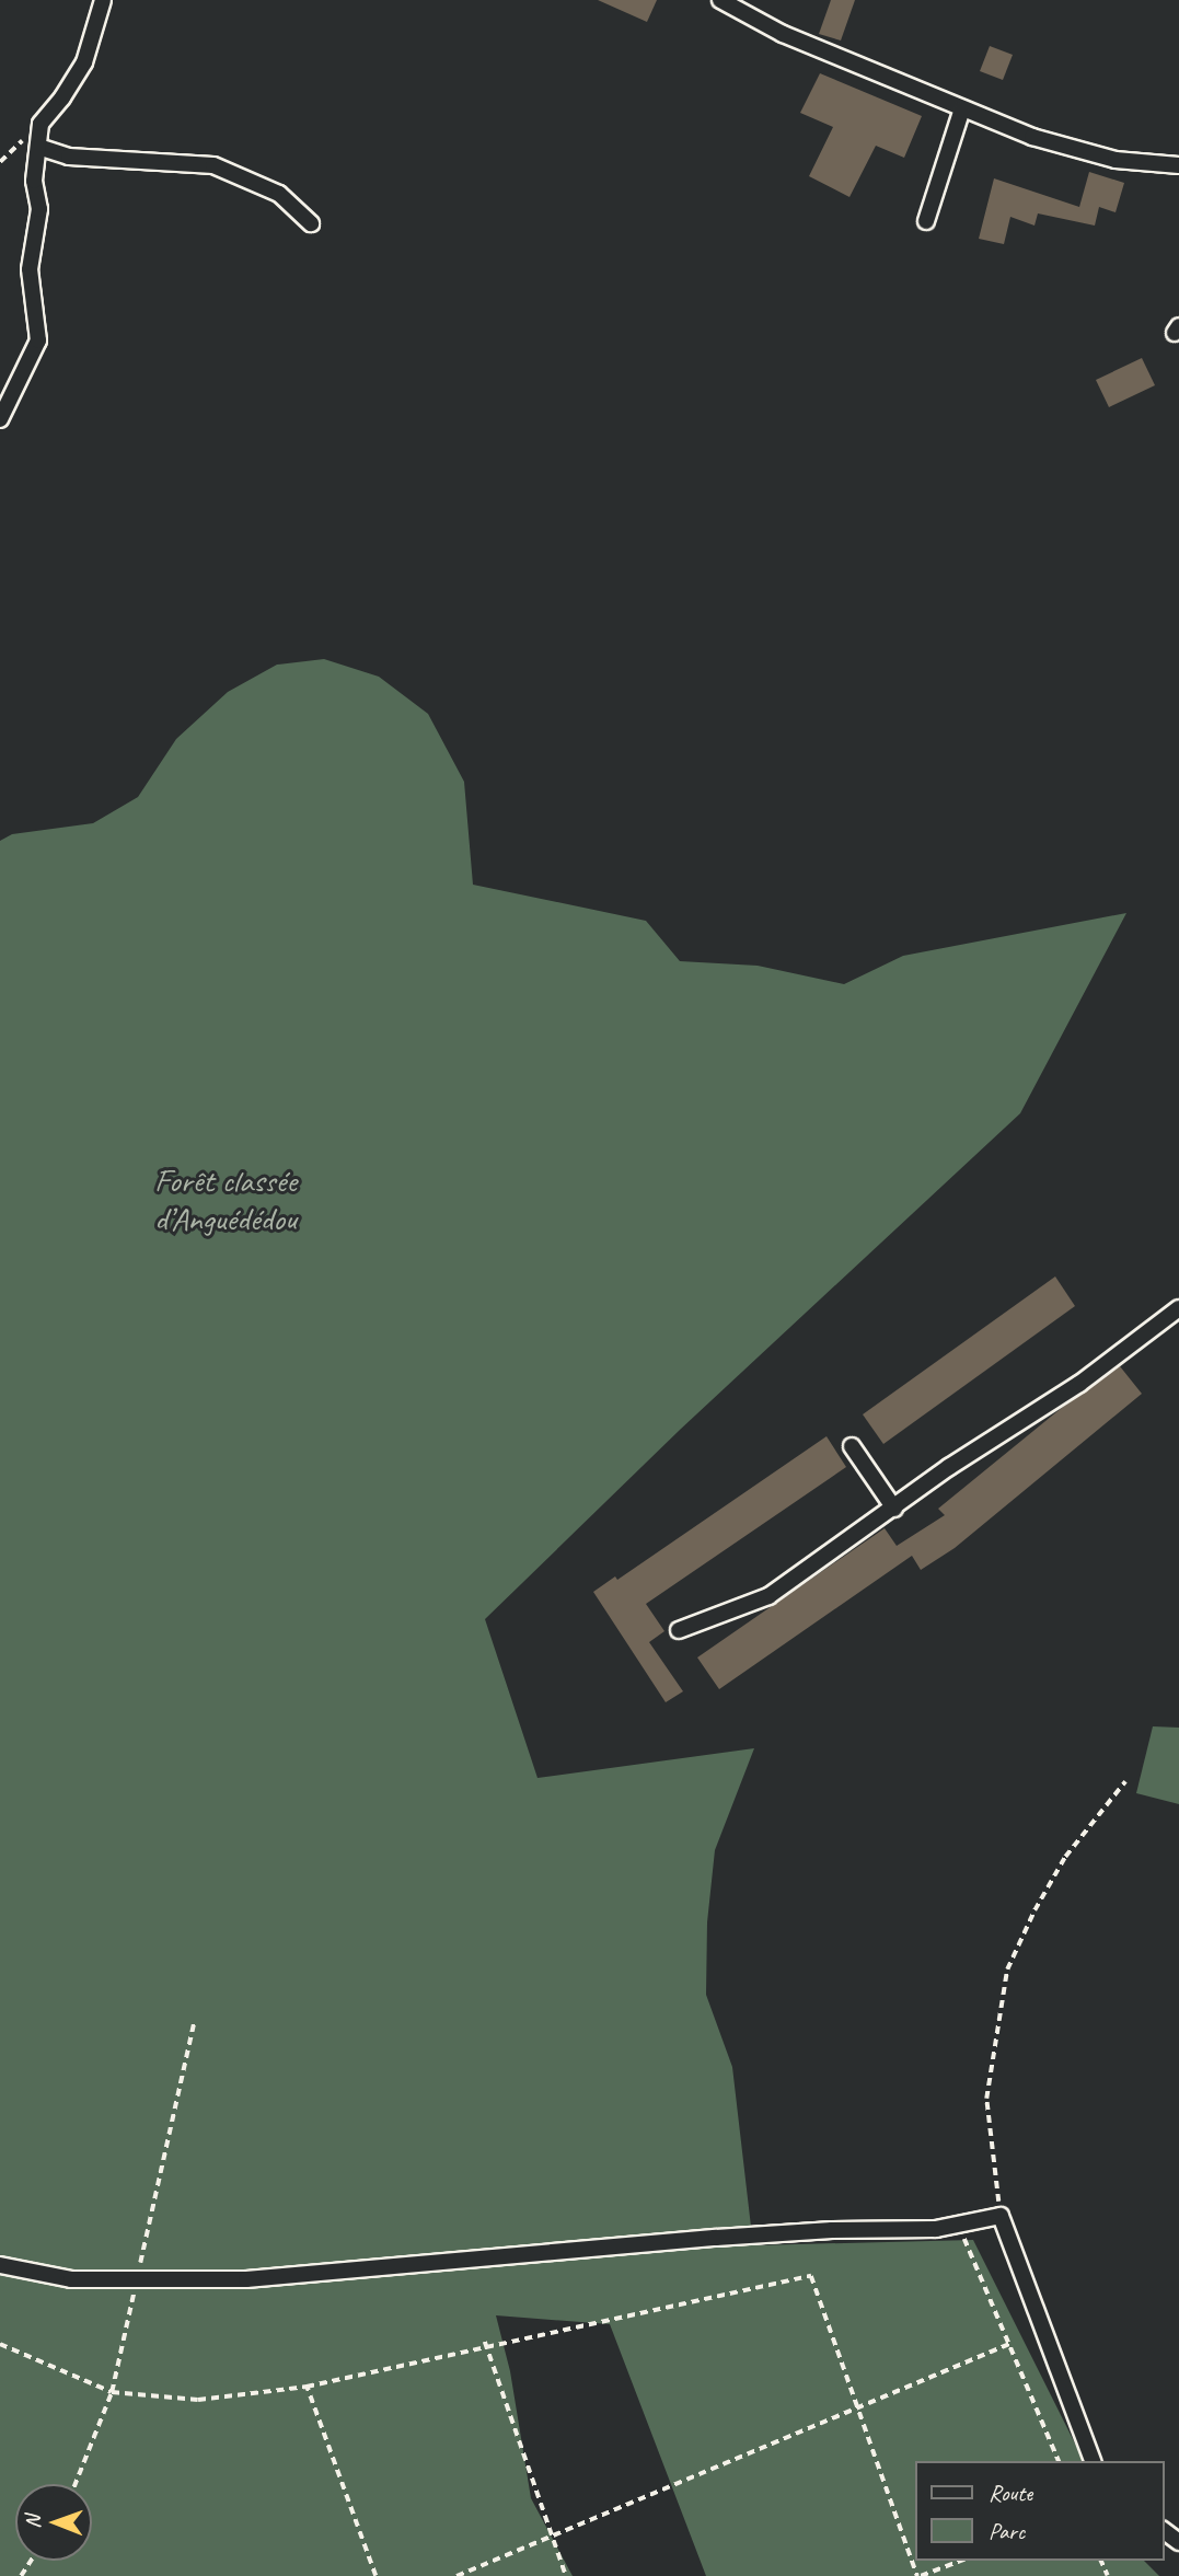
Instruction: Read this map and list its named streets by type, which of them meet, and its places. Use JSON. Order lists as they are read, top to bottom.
{
  "parks": ["Forêt classée d’Anguédédou"],
  "legend": ["Route", "Parc"],
  "north": "left"
}
